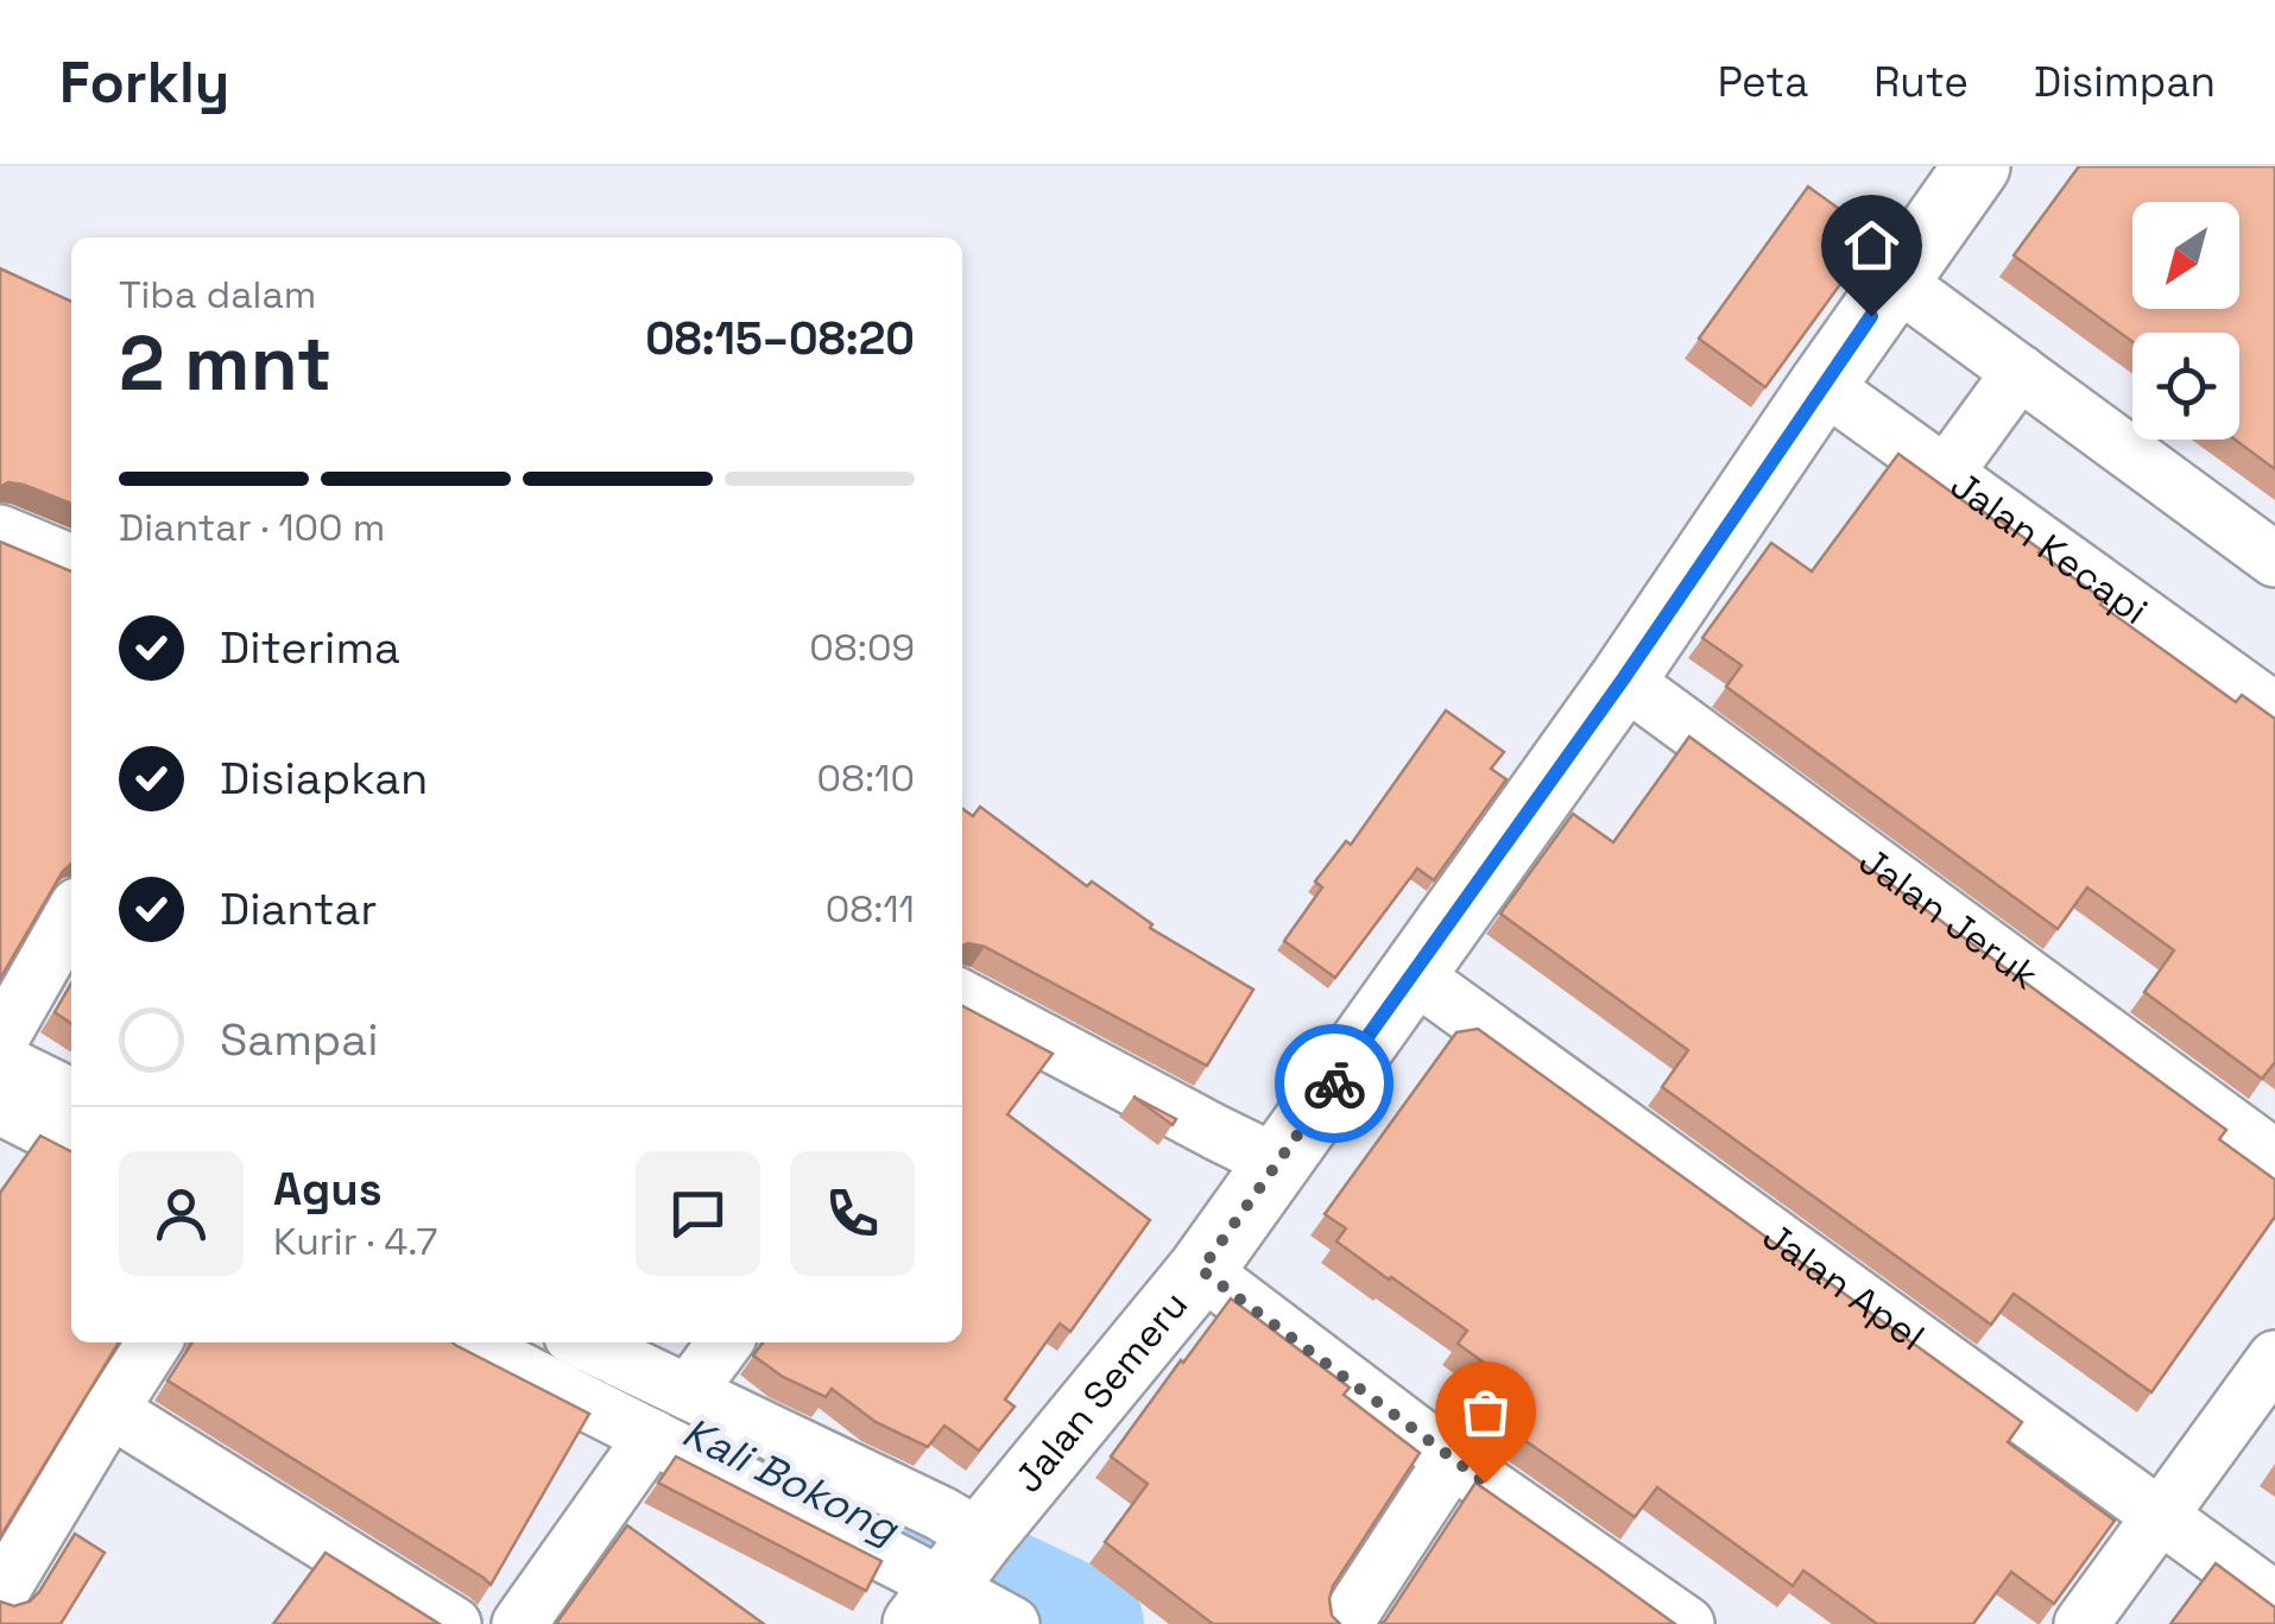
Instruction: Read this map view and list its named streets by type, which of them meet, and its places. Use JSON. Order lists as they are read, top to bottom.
{
  "streets": {
    "street": [
      "Jalan Kecapi",
      "Jalan Jeruk",
      "Jalan Apel",
      "Jalan Semeru"
    ]
  },
  "crossings": [
    ["Jalan Kecapi", "Jalan Semeru"],
    ["Jalan Jeruk", "Jalan Semeru"],
    ["Jalan Apel", "Jalan Semeru"]
  ],
  "water": ["Kali Bokong"],
  "north": "bottom left",
  "page": {
    "header": "Forkly",
    "nav": ["Peta", "Rute", "Disimpan"],
    "heading": ["2 mnt", "Tiba dalam", "08:15–08:20"],
    "panel": ["Agus", "Kurir · 4.7"],
    "bar": "Diantar · 100 m",
    "list": [
      ["Diterima", "08:09"],
      ["Disiapkan", "08:10"],
      ["Diantar", "08:11"],
      "Sampai"
    ]
  }
}
